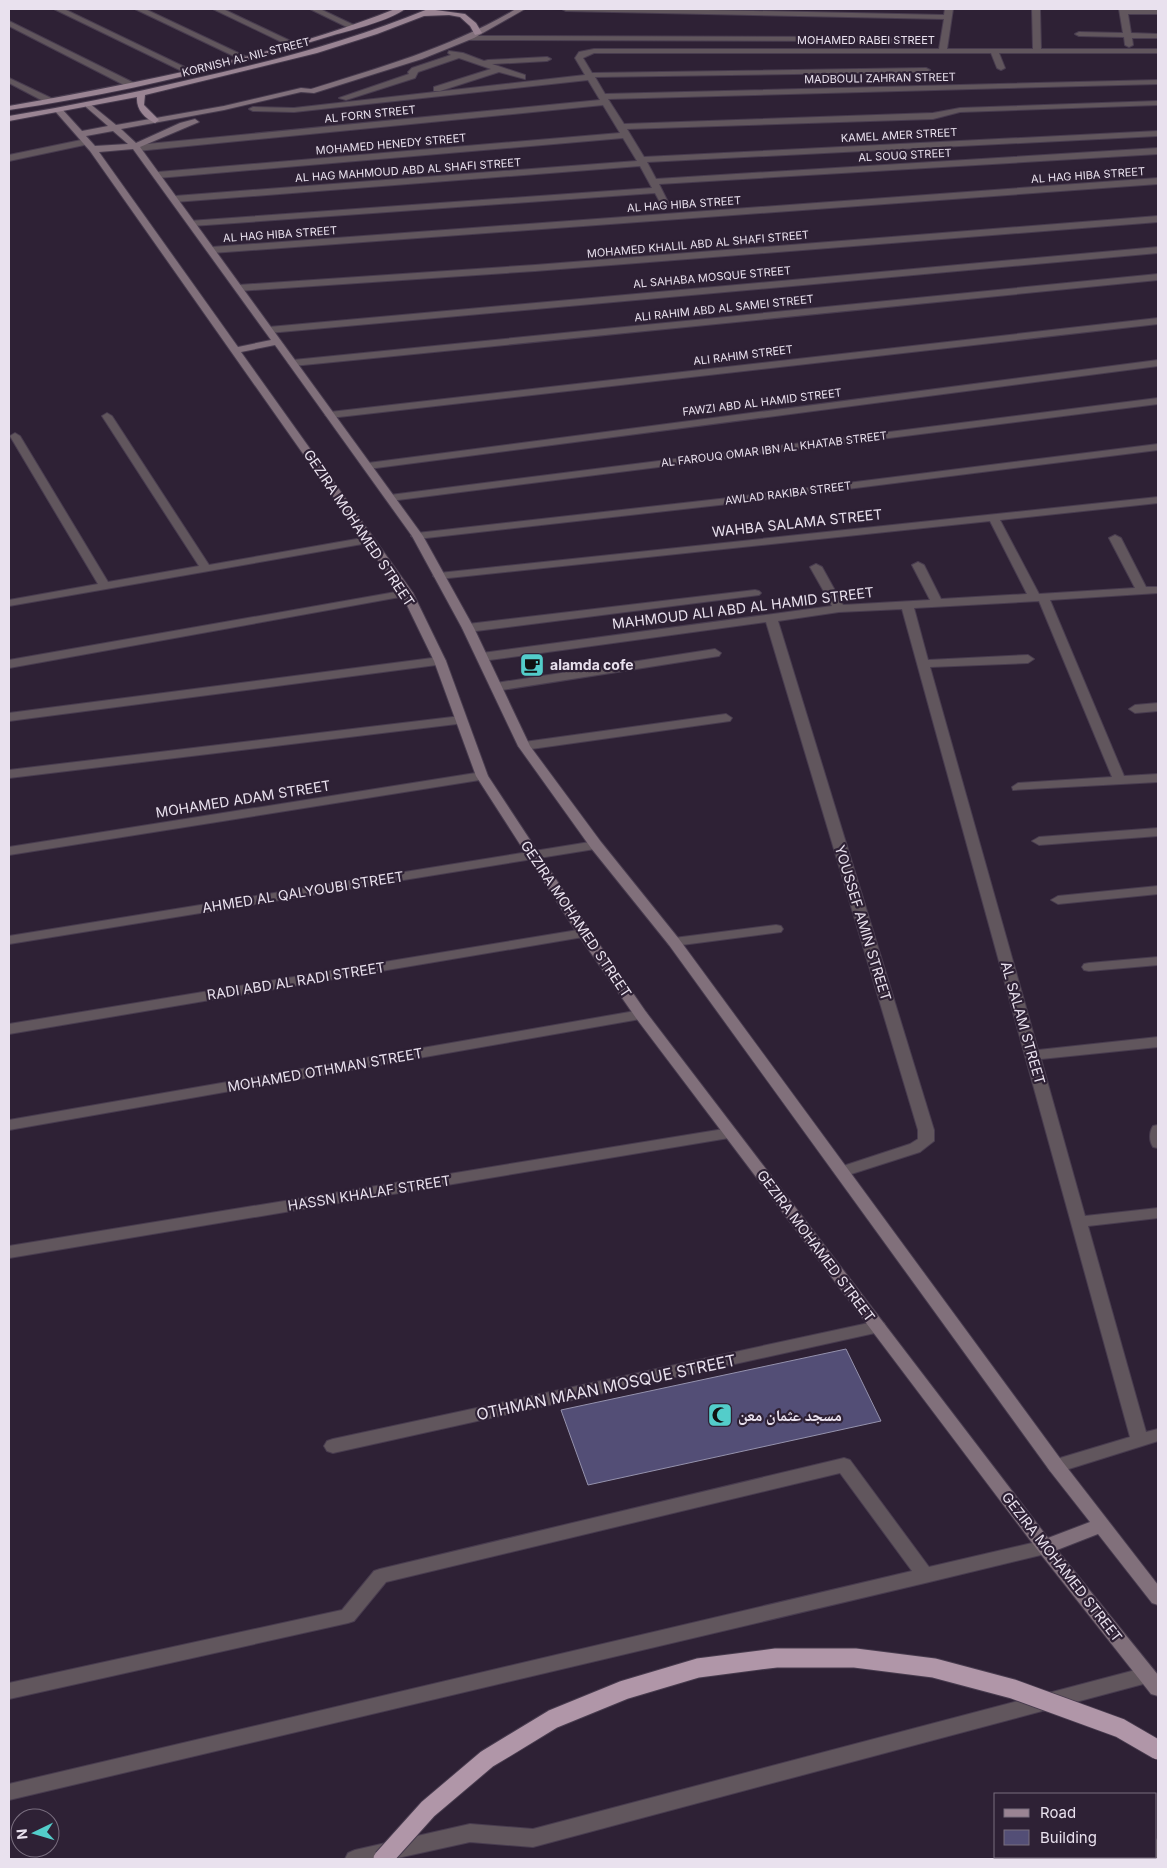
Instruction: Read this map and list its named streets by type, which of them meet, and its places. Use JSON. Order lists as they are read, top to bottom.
{
  "streets": {
    "main road": ["KORNISH AL NIL STREET", "GEZIRA MOHAMED STREET"],
    "street": [
      "MOHAMED RABEI STREET",
      "MADBOULI ZAHRAN STREET",
      "AL FORN STREET",
      "KAMEL AMER STREET",
      "MOHAMED HENEDY STREET",
      "AL SOUQ STREET",
      "AL HAG MAHMOUD ABD AL SHAFI STREET",
      "AL HAG HIBA STREET",
      "MOHAMED KHALIL ABD AL SHAFI STREET",
      "AL SAHABA MOSQUE STREET",
      "ALI RAHIM ABD AL SAMEI STREET",
      "ALI RAHIM STREET",
      "FAWZI ABD AL HAMID STREET",
      "AL FAROUQ OMAR IBN AL KHATAB STREET",
      "AWLAD RAKIBA STREET",
      "WAHBA SALAMA STREET",
      "MAHMOUD ALI ABD AL HAMID STREET",
      "MOHAMED ADAM STREET",
      "AHMED AL QALYOUBI STREET",
      "YOUSSEF AMIN STREET",
      "RADI ABD AL RADI STREET",
      "AL SALAM STREET",
      "MOHAMED OTHMAN STREET",
      "HASSN KHALAF STREET",
      "OTHMAN MAAN MOSQUE STREET"
    ]
  },
  "crossings": [
    ["KORNISH AL NIL STREET", "GEZIRA MOHAMED STREET"],
    ["MADBOULI ZAHRAN STREET", "AL FORN STREET"],
    ["KAMEL AMER STREET", "AL HAG MAHMOUD ABD AL SHAFI STREET"],
    ["GEZIRA MOHAMED STREET", "MOHAMED ADAM STREET"],
    ["GEZIRA MOHAMED STREET", "AHMED AL QALYOUBI STREET"],
    ["GEZIRA MOHAMED STREET", "RADI ABD AL RADI STREET"],
    ["GEZIRA MOHAMED STREET", "MOHAMED OTHMAN STREET"],
    ["GEZIRA MOHAMED STREET", "HASSN KHALAF STREET"],
    ["GEZIRA MOHAMED STREET", "OTHMAN MAAN MOSQUE STREET"],
    ["MAHMOUD ALI ABD AL HAMID STREET", "YOUSSEF AMIN STREET"],
    ["MAHMOUD ALI ABD AL HAMID STREET", "AL SALAM STREET"]
  ],
  "places": {
    "cafe": ["alamda cofe"],
    "mosque": ["مسجد عثمان معن"]
  },
  "legend": ["Road", "Building"],
  "north": "left"
}
